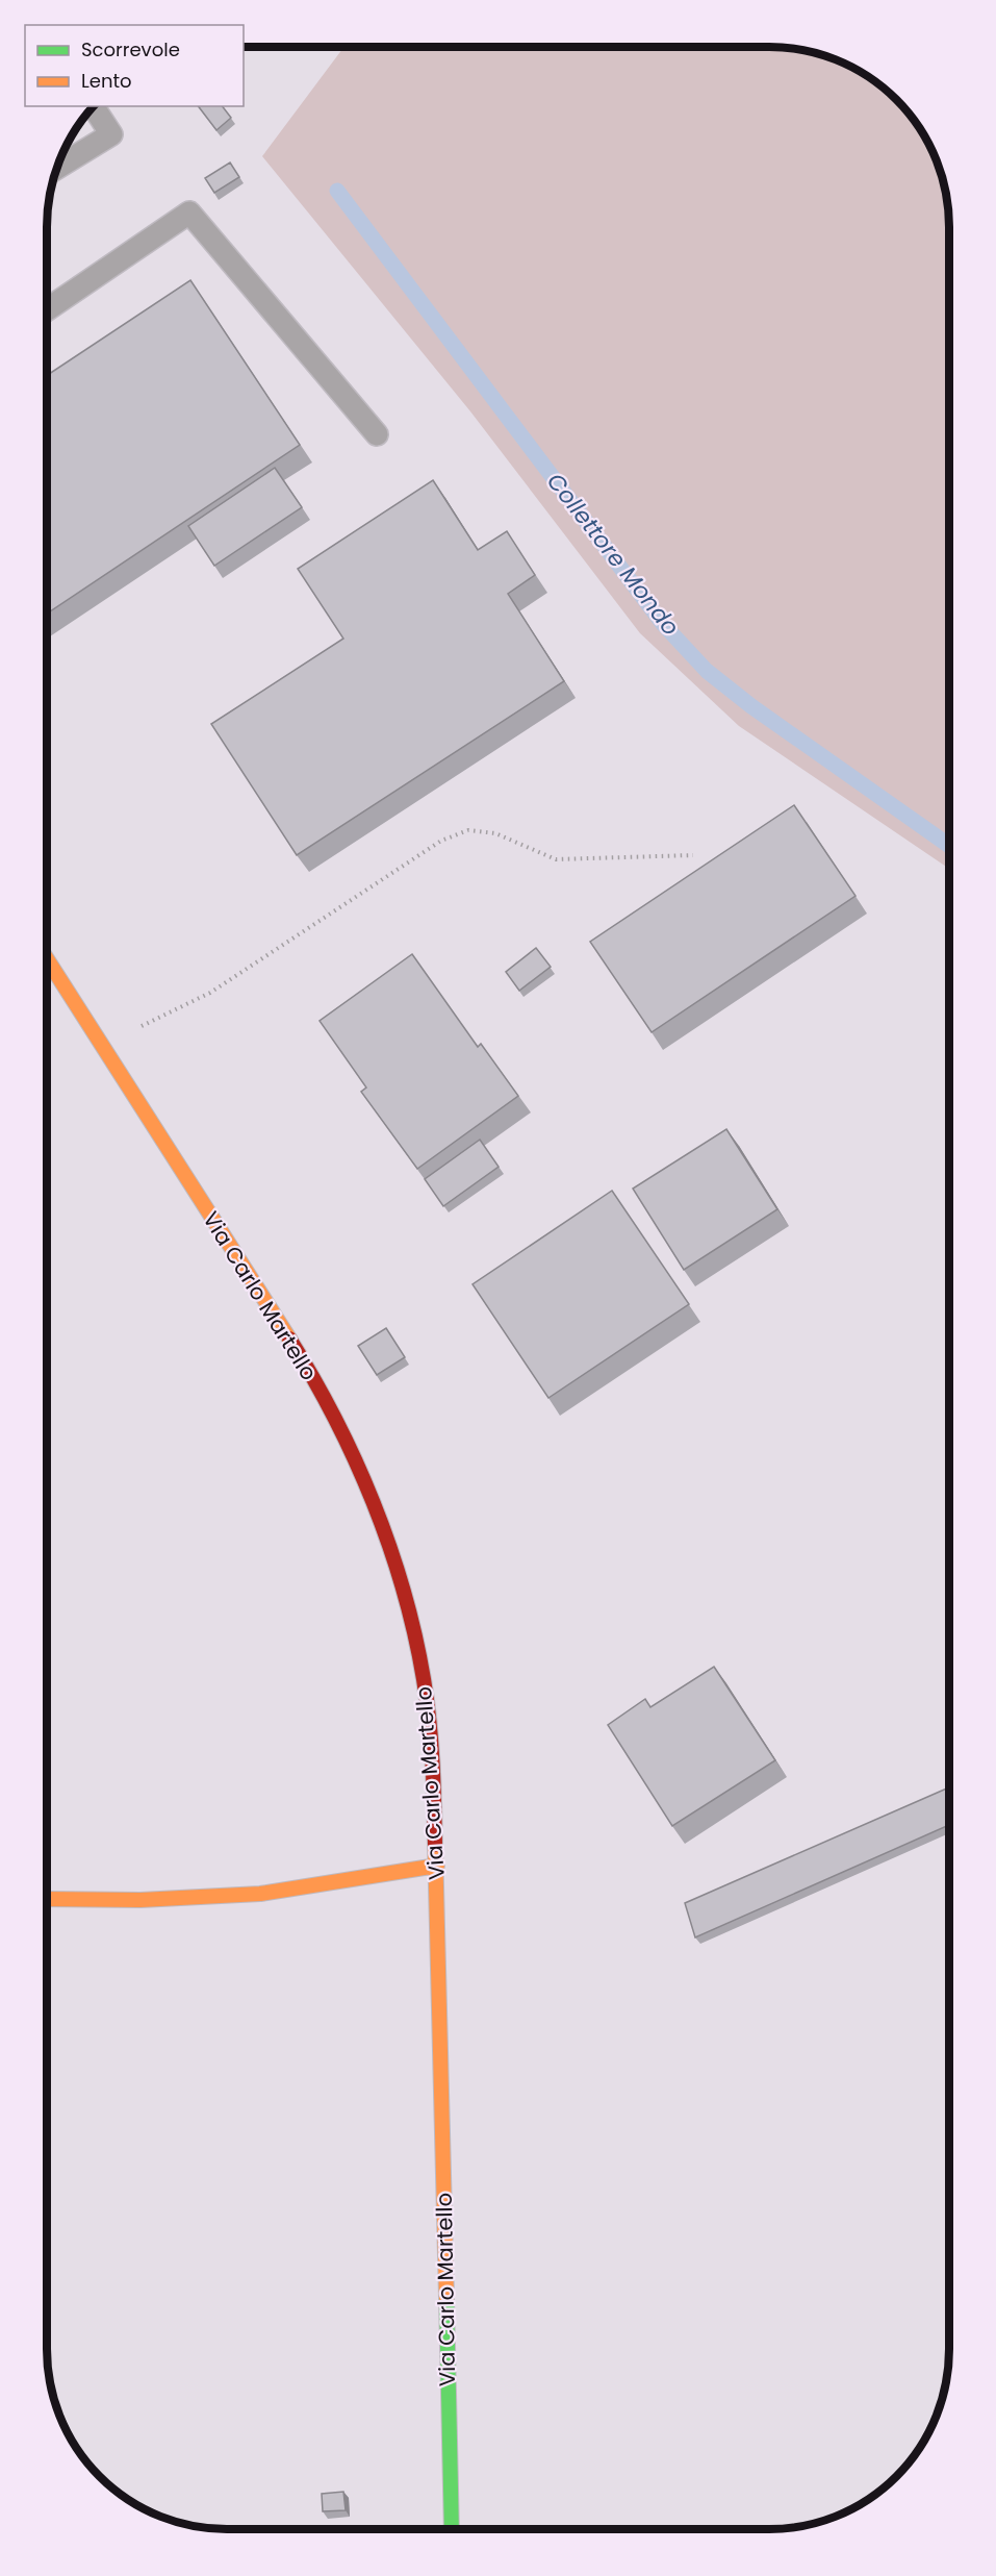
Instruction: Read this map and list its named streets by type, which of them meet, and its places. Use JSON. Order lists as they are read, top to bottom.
{
  "streets": {
    "street": ["Via Carlo Martello"]
  },
  "water": ["Collettore Mondo"],
  "legend": ["Scorrevole", "Lento"]
}
